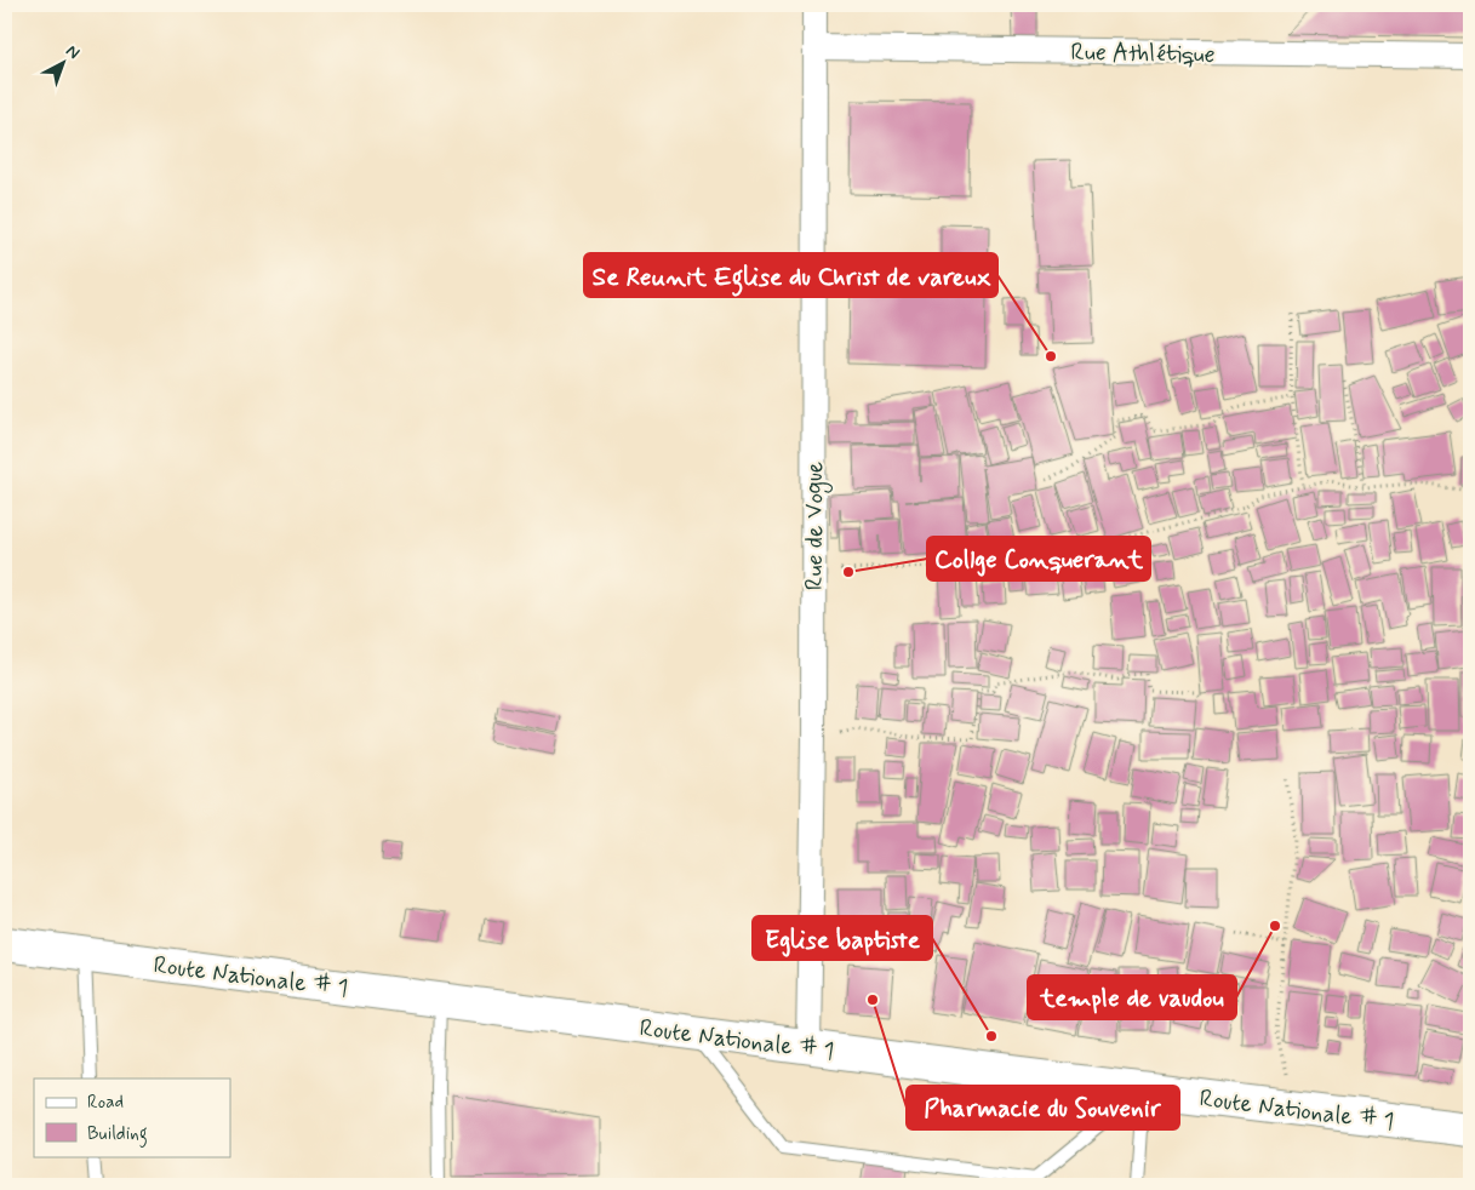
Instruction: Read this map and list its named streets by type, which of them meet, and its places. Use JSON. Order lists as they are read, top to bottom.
{
  "streets": {
    "main road": ["Route Nationale # 1"],
    "street": ["Rue Athlétique", "Rue de Vogue"]
  },
  "crossings": [
    ["Rue Athlétique", "Rue de Vogue"],
    ["Rue de Vogue", "Route Nationale # 1"]
  ],
  "places": [
    "Se Reunit Eglise du Christ de vareux",
    "Collge Conquerant",
    "temple de vaudou",
    "Pharmacie du Souvenir",
    "Eglise baptiste"
  ],
  "legend": ["Road", "Building"],
  "north": "top right"
}
